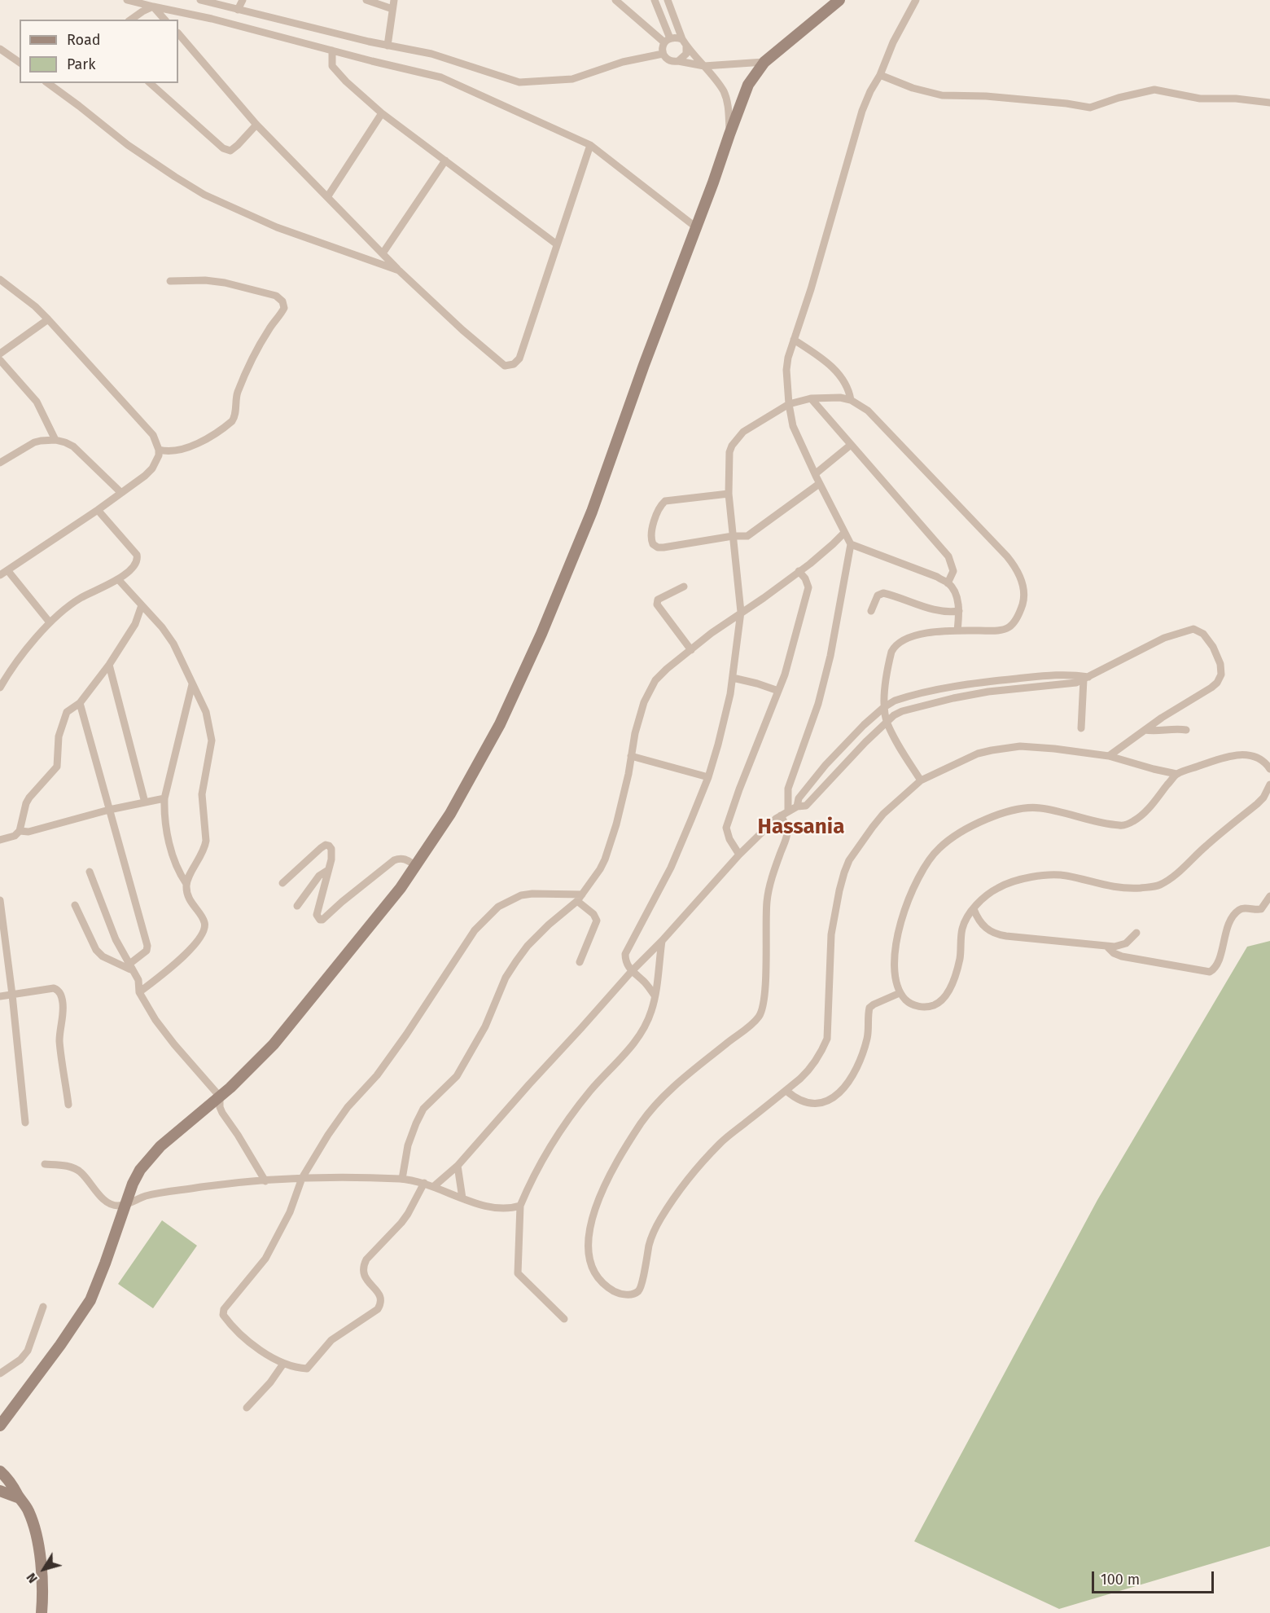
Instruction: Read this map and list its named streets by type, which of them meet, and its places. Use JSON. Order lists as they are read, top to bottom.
{
  "districts": ["Hassania"],
  "legend": ["Road", "Park"],
  "scale_bar": "100 m",
  "north": "bottom left"
}
